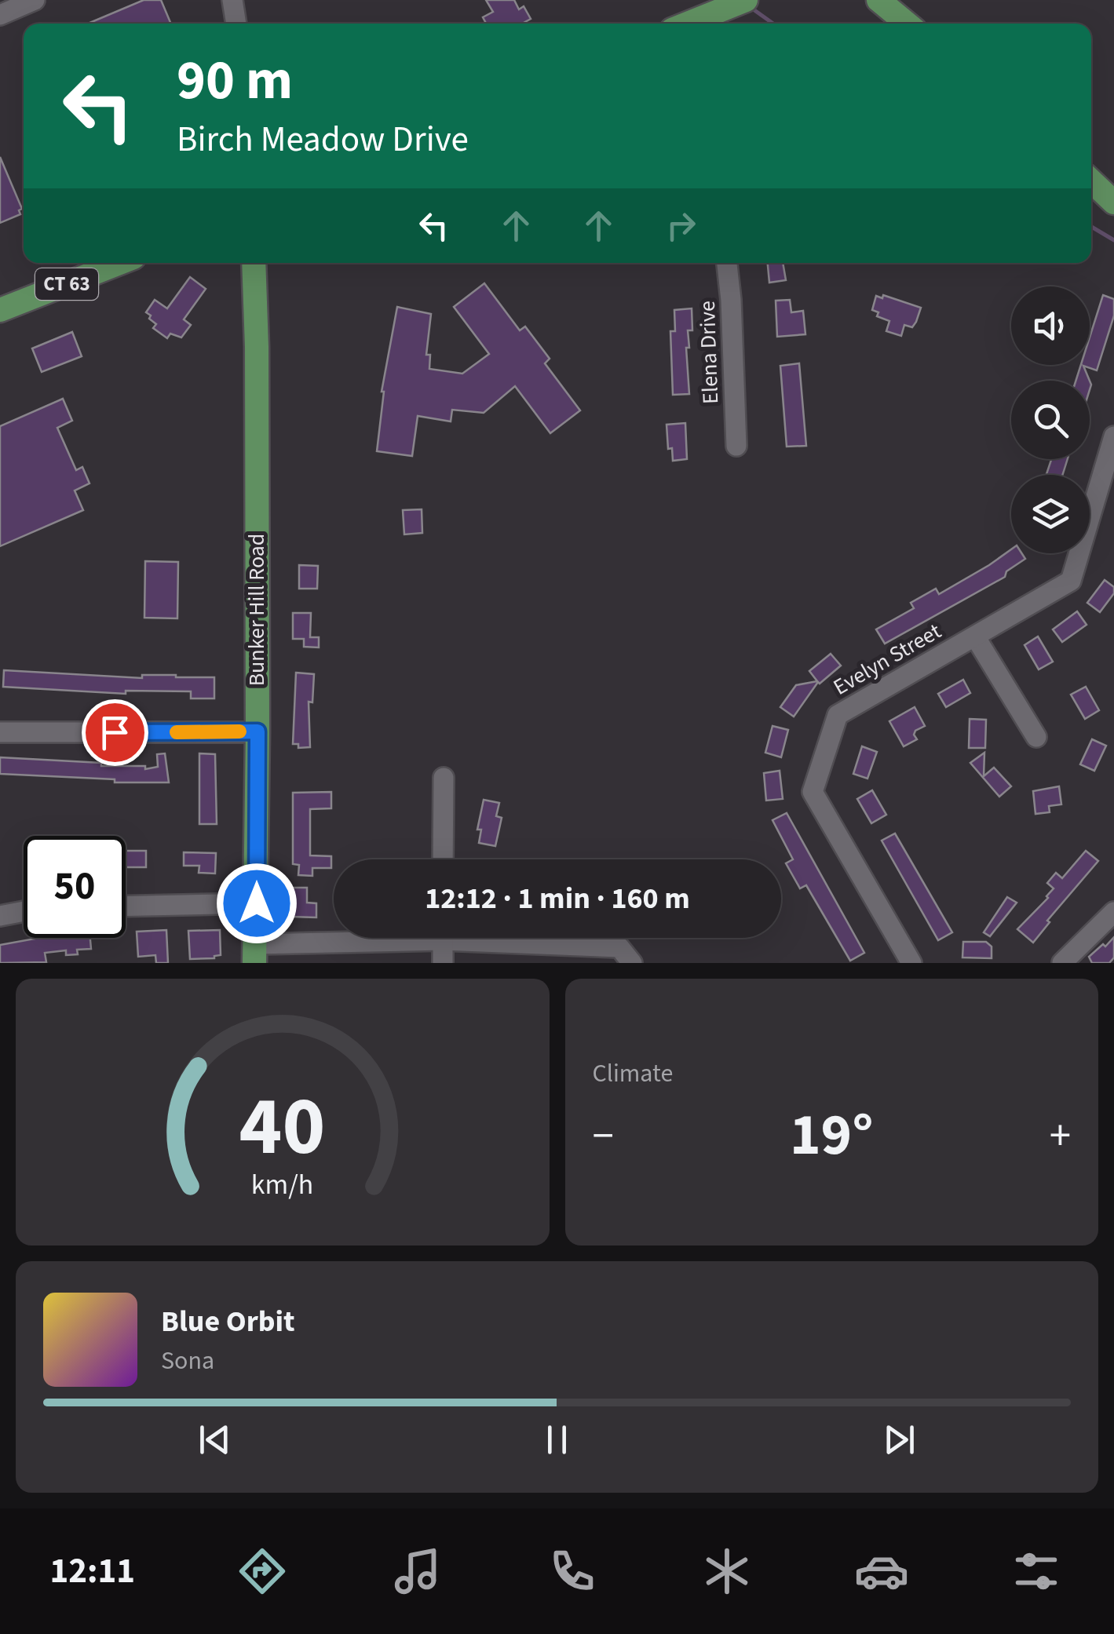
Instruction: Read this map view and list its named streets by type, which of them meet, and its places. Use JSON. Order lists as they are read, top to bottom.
{
  "streets": {
    "main road": ["CT 63", "Bunker Hill Road"],
    "street": ["Elena Drive", "Evelyn Street"]
  },
  "page": {
    "turn": ["90 m", "Birch Meadow Drive"],
    "limit": "50",
    "trip": "12:12 · 1 min · 160 m",
    "tile": "Climate",
    "heat": ["−", "19°", "+"],
    "song": ["Blue Orbit", "Sona"],
    "tabs": "12:11",
    "gauge": ["40", "km/h"]
  }
}
